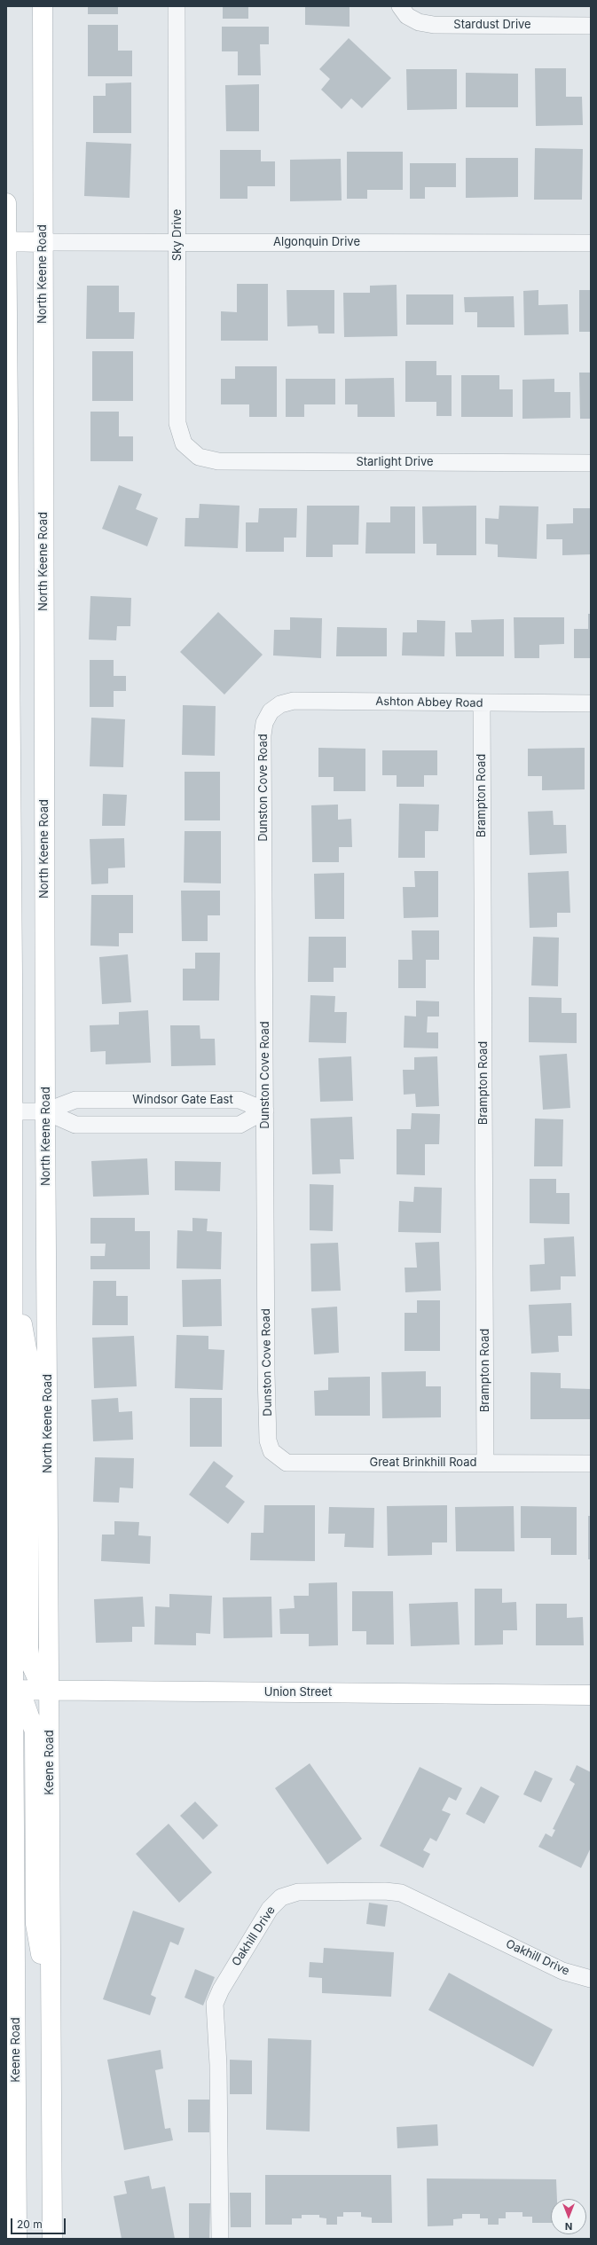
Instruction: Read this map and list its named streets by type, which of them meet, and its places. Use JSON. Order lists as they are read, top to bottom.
{
  "streets": {
    "main road": ["North Keene Road", "Union Street", "Keene Road"],
    "street": [
      "Stardust Drive",
      "Sky Drive",
      "Algonquin Drive",
      "Starlight Drive",
      "Ashton Abbey Road",
      "Dunston Cove Road",
      "Brampton Road",
      "Windsor Gate East",
      "Great Brinkhill Road",
      "Oakhill Drive"
    ]
  },
  "crossings": [
    ["Sky Drive", "Algonquin Drive"],
    ["Sky Drive", "Starlight Drive"],
    ["Algonquin Drive", "North Keene Road"],
    ["North Keene Road", "Windsor Gate East"],
    ["North Keene Road", "Union Street"],
    ["North Keene Road", "Keene Road"],
    ["Ashton Abbey Road", "Dunston Cove Road"],
    ["Ashton Abbey Road", "Brampton Road"],
    ["Dunston Cove Road", "Windsor Gate East"],
    ["Dunston Cove Road", "Great Brinkhill Road"],
    ["Brampton Road", "Great Brinkhill Road"],
    ["Union Street", "Keene Road"]
  ],
  "scale_bar": "20 m",
  "north": "bottom"
}
